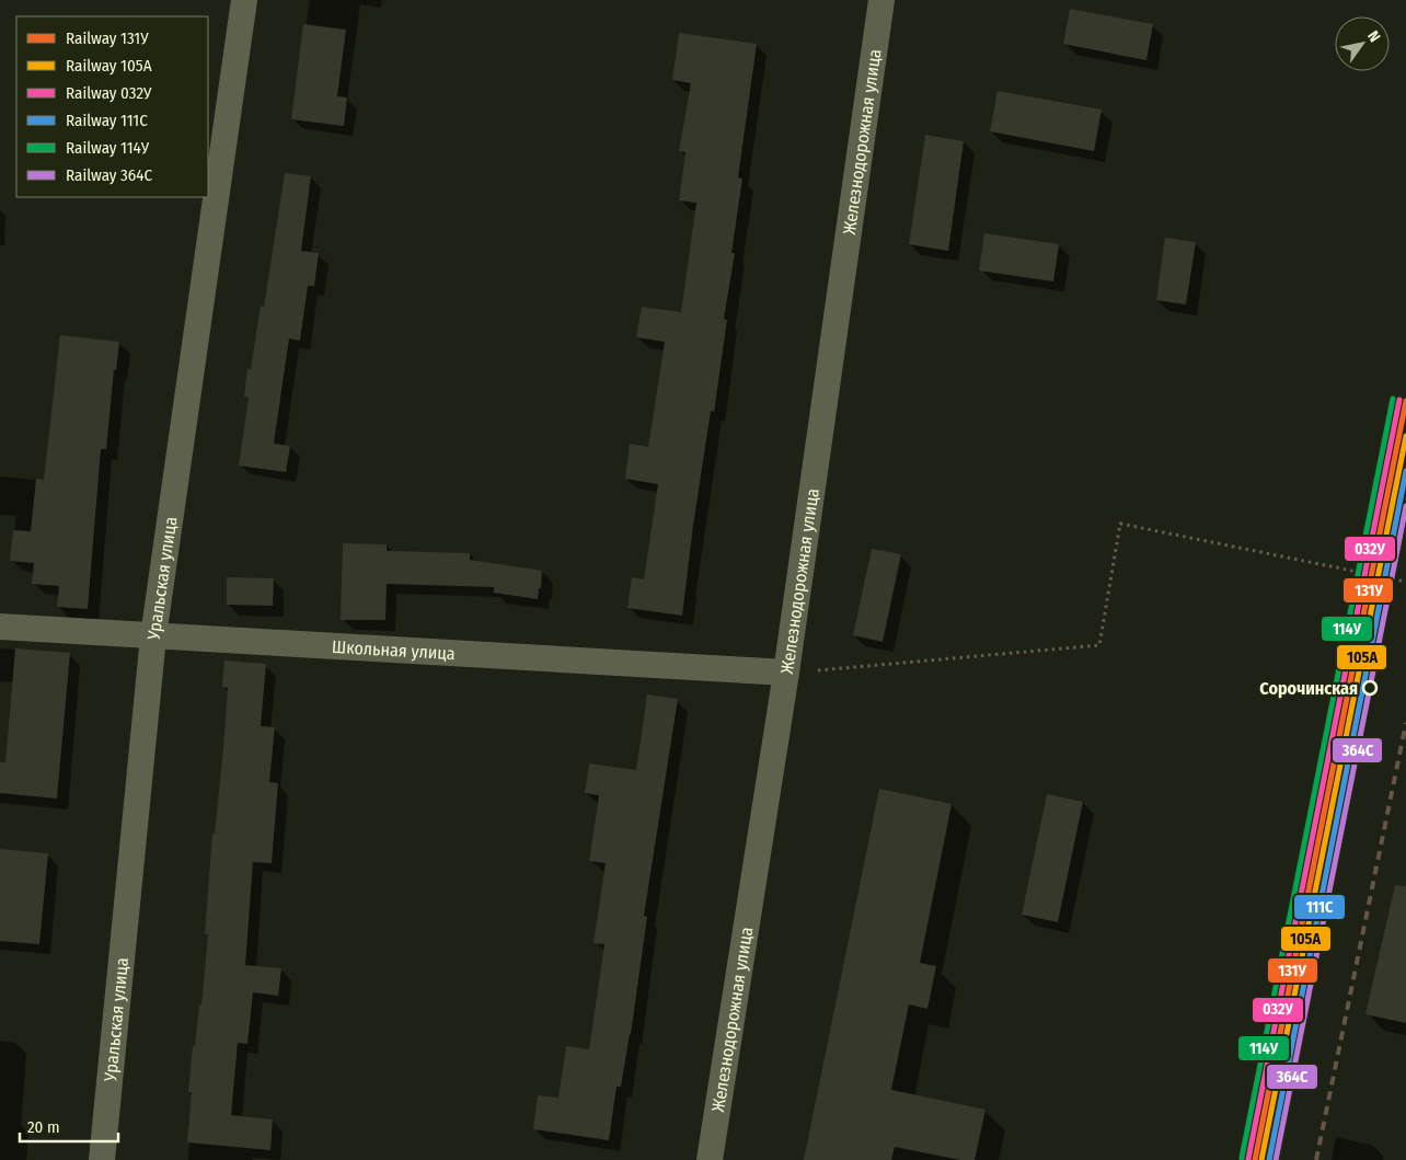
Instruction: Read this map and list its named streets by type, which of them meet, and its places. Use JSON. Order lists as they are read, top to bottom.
{
  "streets": {
    "street": ["Железнодорожная улица", "Уральская улица", "Школьная улица"]
  },
  "crossings": [
    ["Железнодорожная улица", "Школьная улица"],
    ["Уральская улица", "Школьная улица"]
  ],
  "places": ["Сорочинская"],
  "lines": [
    "rail line 114У",
    "rail line 032У",
    "rail line 131У",
    "rail line 105А",
    "rail line 111С",
    "rail line 364С"
  ],
  "legend": [
    "Railway 131У",
    "Railway 105А",
    "Railway 032У",
    "Railway 111С",
    "Railway 114У",
    "Railway 364С"
  ],
  "scale_bar": "20 m",
  "north": "top right"
}
